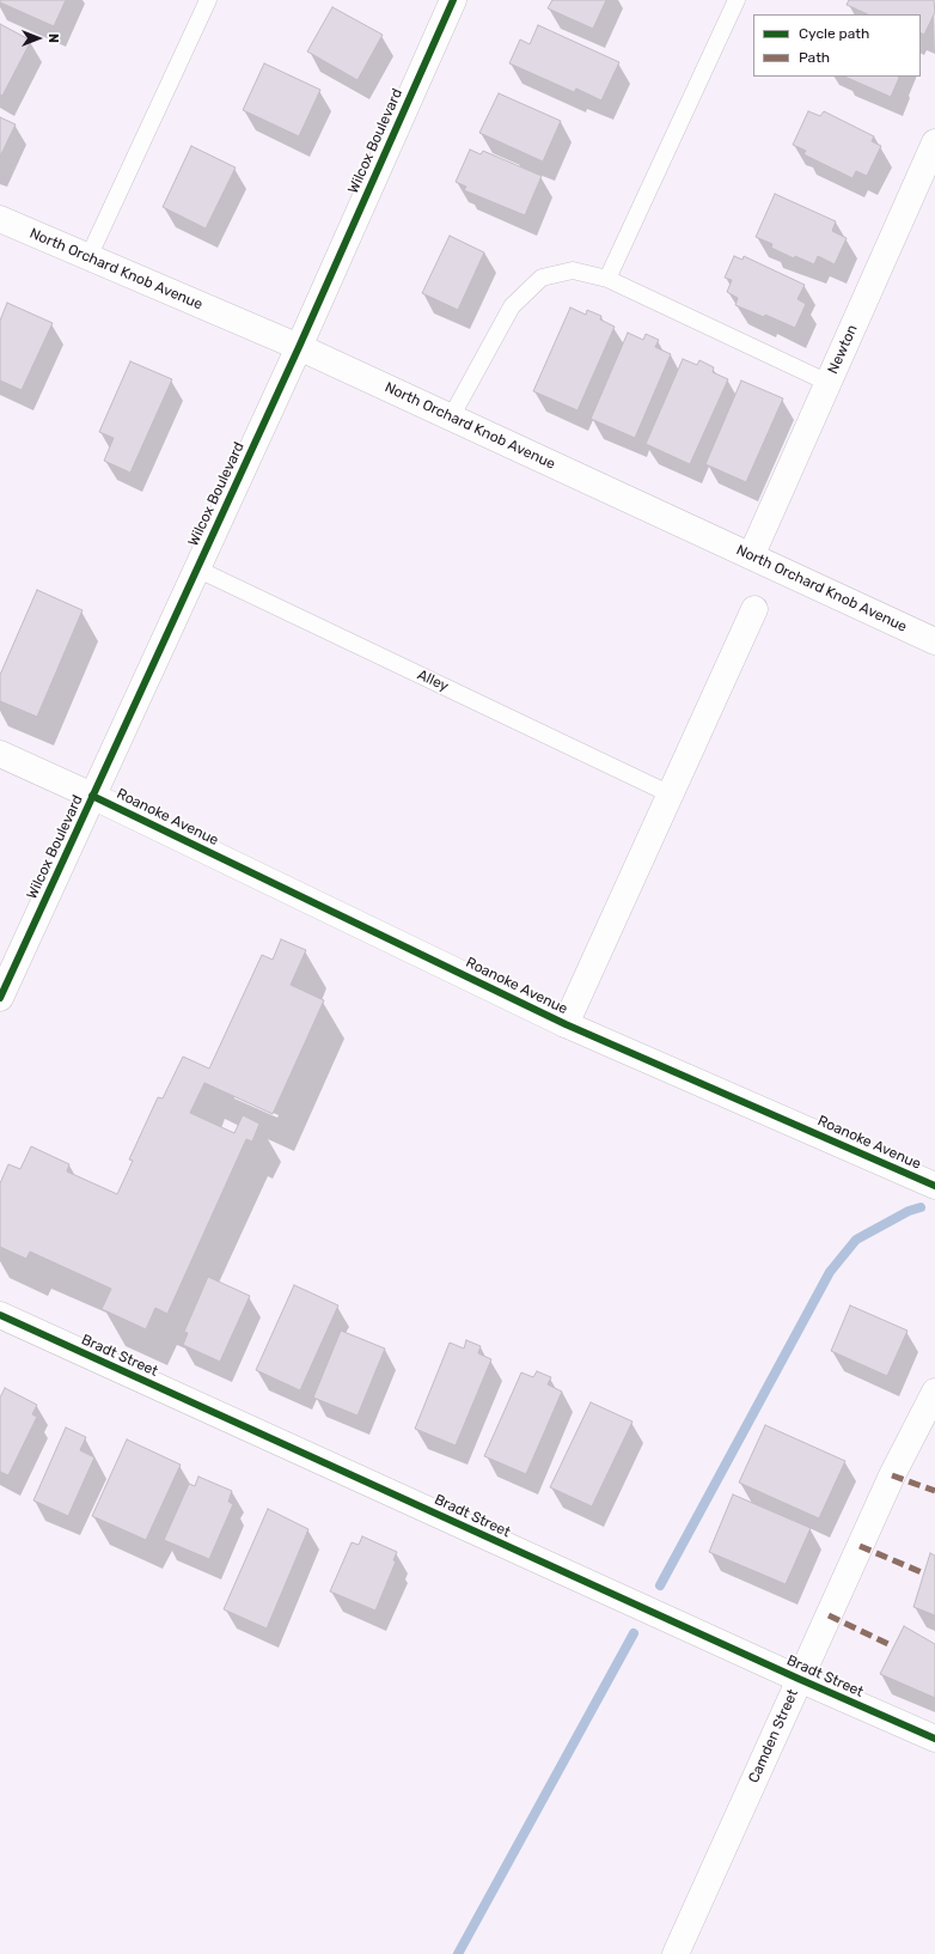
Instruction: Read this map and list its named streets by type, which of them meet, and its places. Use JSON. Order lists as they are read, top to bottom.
{
  "streets": {
    "street": [
      "Wilcox Boulevard",
      "North Orchard Knob Avenue",
      "Newton",
      "Roanoke Avenue",
      "Bradt Street",
      "Camden Street"
    ],
    "lane": ["Alley"]
  },
  "crossings": [
    ["Wilcox Boulevard", "North Orchard Knob Avenue"],
    ["Wilcox Boulevard", "Alley"],
    ["Wilcox Boulevard", "Roanoke Avenue"],
    ["North Orchard Knob Avenue", "Newton"],
    ["Bradt Street", "Camden Street"]
  ],
  "legend": ["Cycle path", "Path"],
  "north": "right"
}
